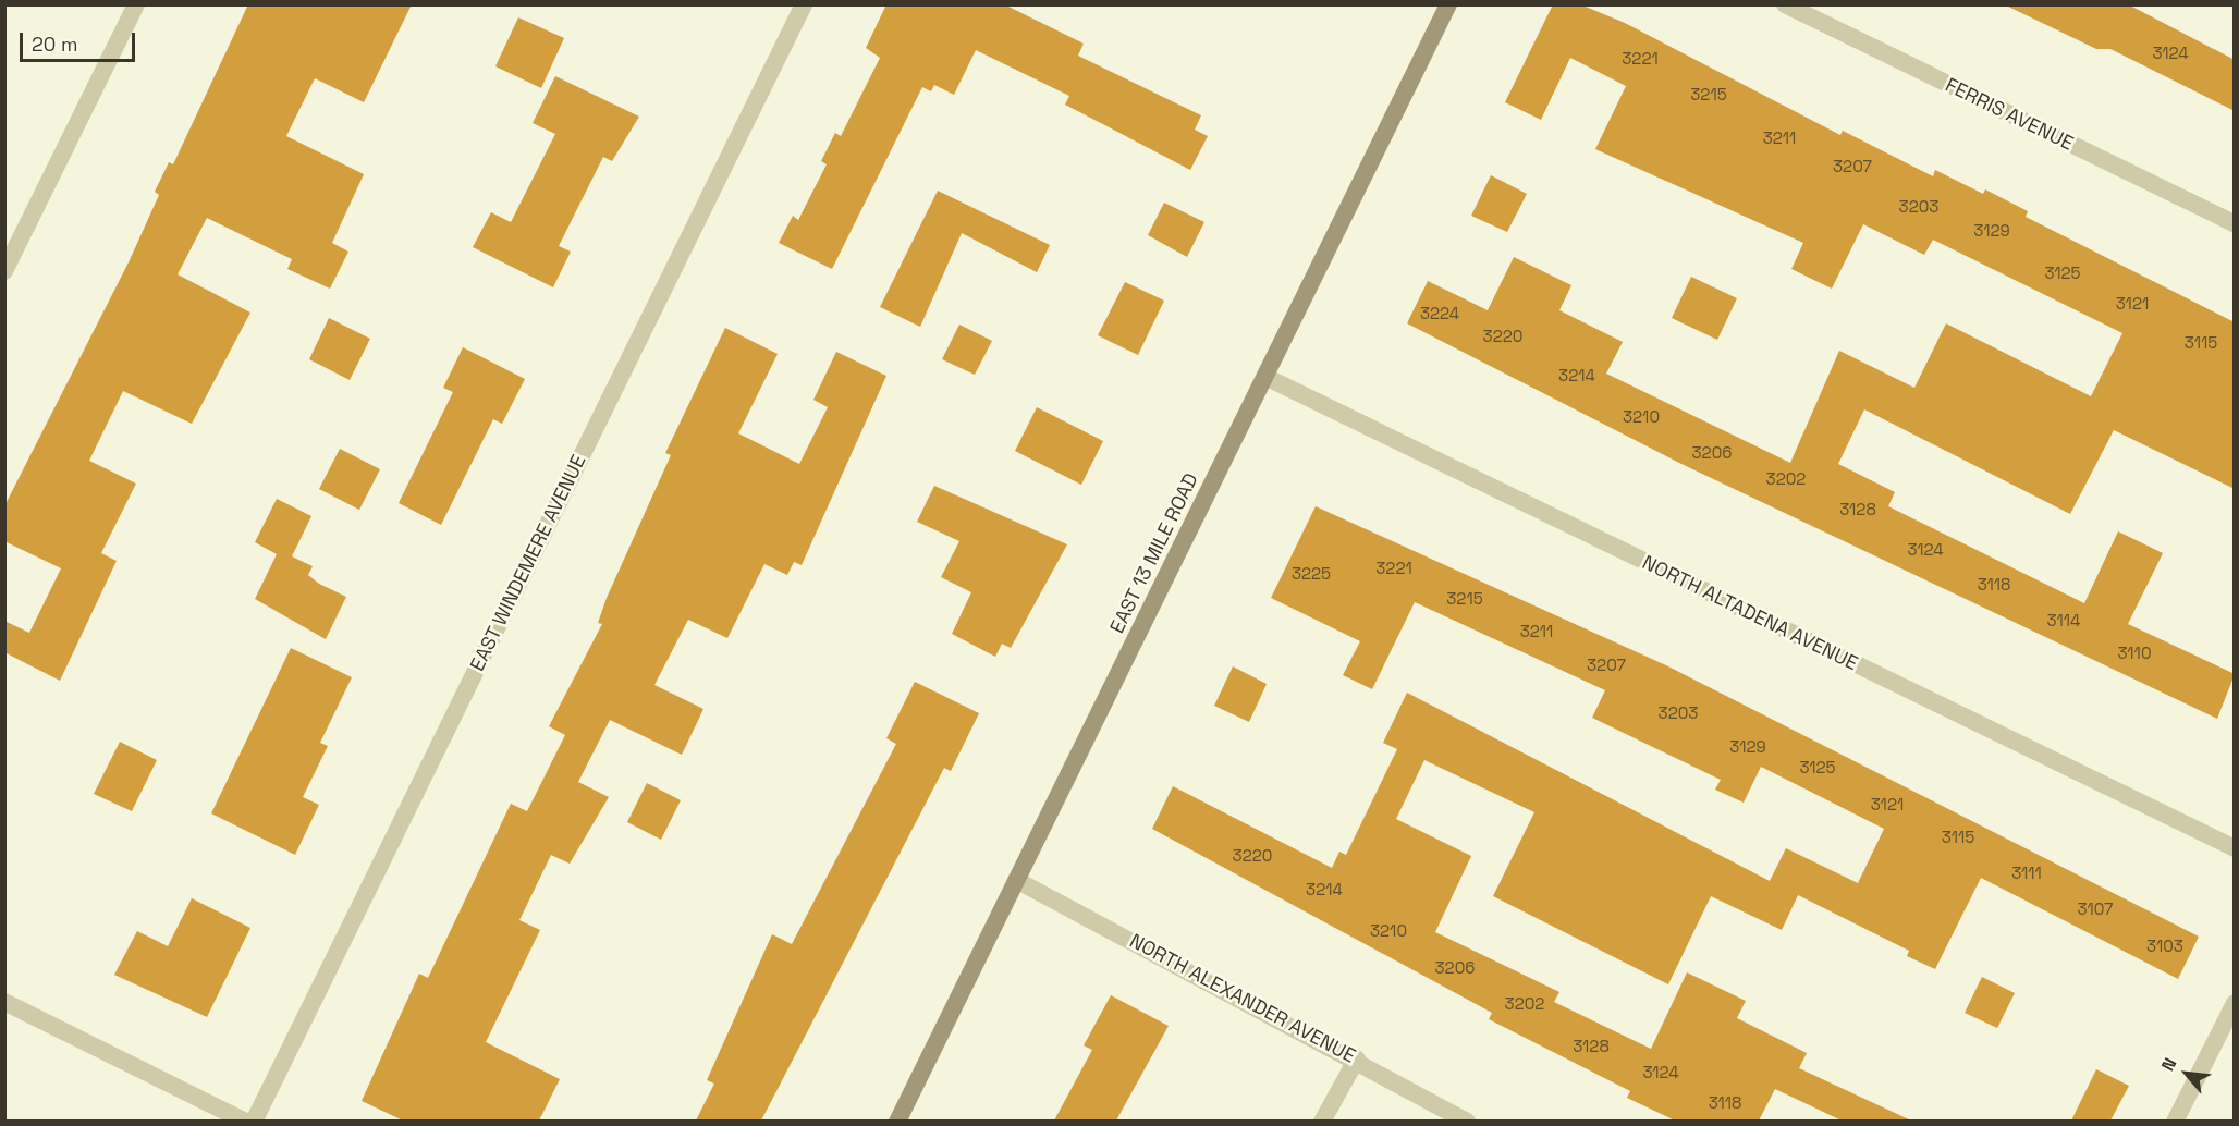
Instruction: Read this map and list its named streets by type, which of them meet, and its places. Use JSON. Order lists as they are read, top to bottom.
{
  "streets": {
    "main road": ["EAST 13 MILE ROAD"],
    "street": [
      "FERRIS AVENUE",
      "EAST WINDEMERE AVENUE",
      "NORTH ALTADENA AVENUE",
      "NORTH ALEXANDER AVENUE"
    ]
  },
  "crossings": [
    ["EAST 13 MILE ROAD", "NORTH ALTADENA AVENUE"],
    ["EAST 13 MILE ROAD", "NORTH ALEXANDER AVENUE"]
  ],
  "house_numbers": [
    "3124",
    "3221",
    "3215",
    "3211",
    "3207",
    "3203",
    "3129",
    "3125",
    "3121",
    "3224",
    "3220",
    "3115",
    "3214",
    "3210",
    "3206",
    "3202",
    "3128",
    "3124",
    "3221",
    "3225",
    "3118",
    "3215",
    "3114",
    "3211",
    "3110",
    "3207",
    "3203",
    "3129",
    "3125",
    "3121",
    "3115",
    "3220",
    "3111",
    "3214",
    "3107",
    "3210",
    "3103",
    "3206",
    "3202",
    "3128",
    "3124",
    "3118"
  ],
  "scale_bar": "20 m",
  "north": "top left"
}
